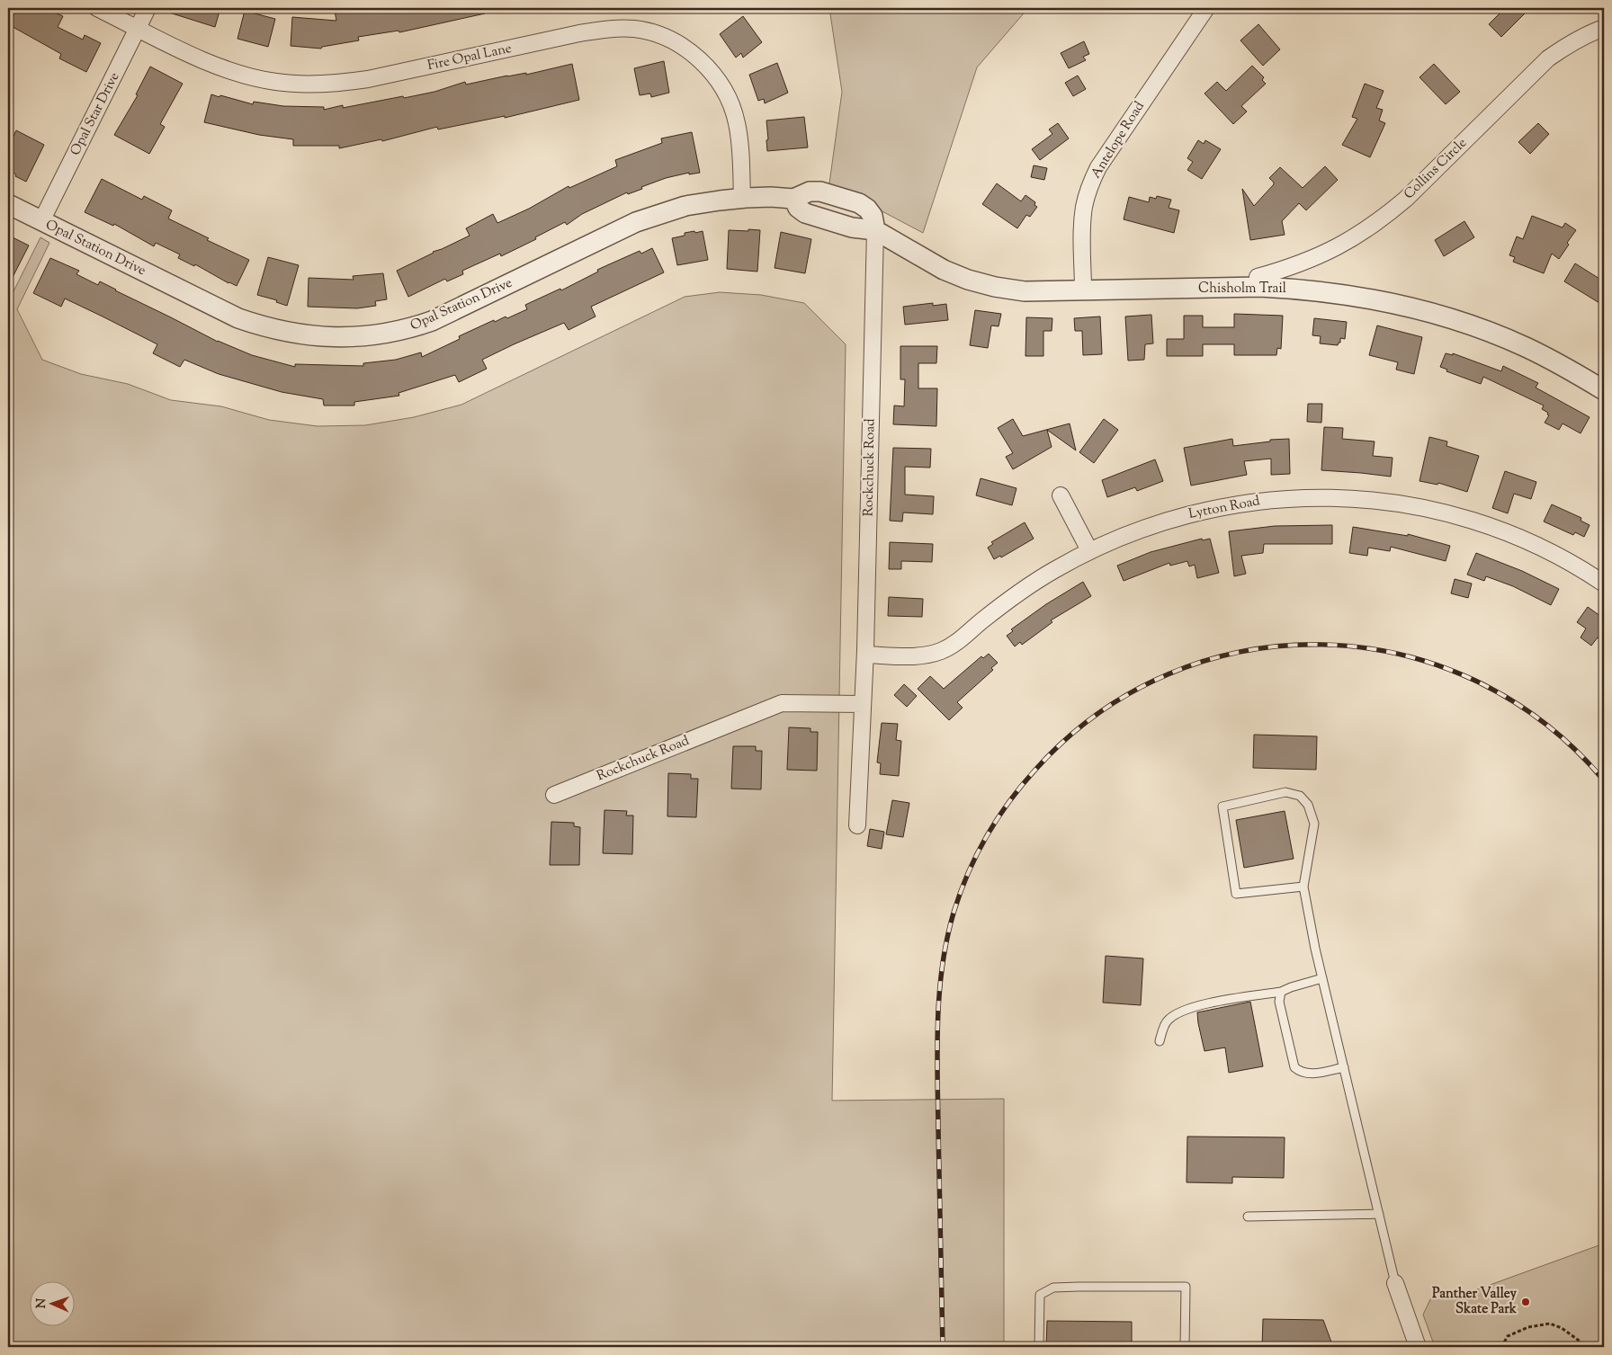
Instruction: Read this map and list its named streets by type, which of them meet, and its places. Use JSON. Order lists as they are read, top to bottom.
{
  "streets": {
    "street": [
      "Fire Opal Lane",
      "Opal Star Drive",
      "Antelope Road",
      "Collins Circle",
      "Opal Station Drive",
      "Chisholm Trail",
      "Rockchuck Road",
      "Lytton Road"
    ]
  },
  "crossings": [
    ["Fire Opal Lane", "Opal Star Drive"],
    ["Fire Opal Lane", "Opal Station Drive"],
    ["Opal Star Drive", "Opal Station Drive"],
    ["Antelope Road", "Chisholm Trail"],
    ["Collins Circle", "Chisholm Trail"],
    ["Opal Station Drive", "Chisholm Trail"],
    ["Opal Station Drive", "Rockchuck Road"],
    ["Chisholm Trail", "Rockchuck Road"],
    ["Rockchuck Road", "Lytton Road"]
  ],
  "places": ["Panther Valley Skate Park"],
  "north": "left"
}
